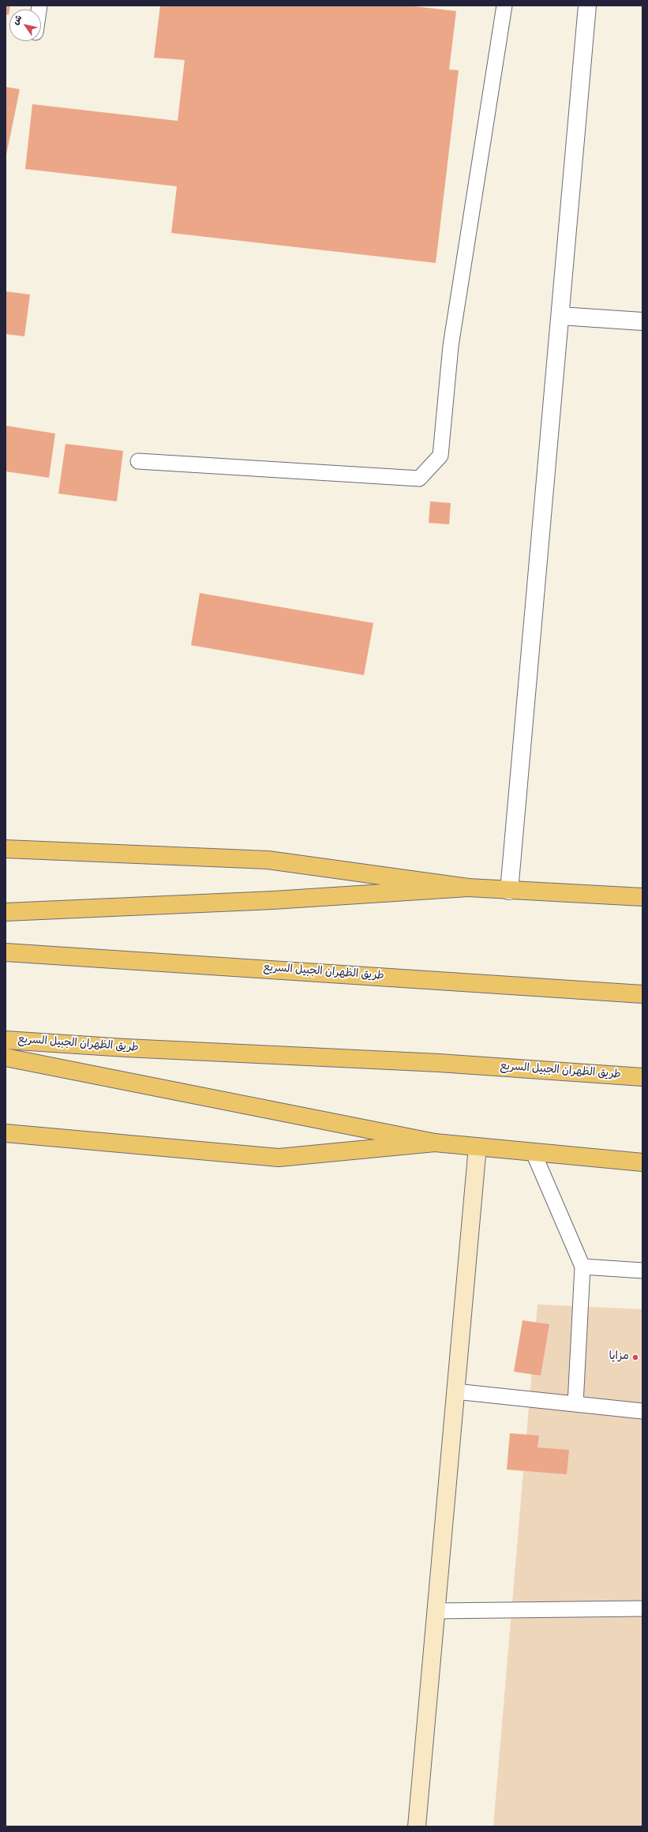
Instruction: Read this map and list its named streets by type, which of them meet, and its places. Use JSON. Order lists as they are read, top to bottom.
{
  "streets": {
    "main road": ["طريق الظهران الجبيل السريع"]
  },
  "places": ["مزايا"],
  "north": "top left"
}
